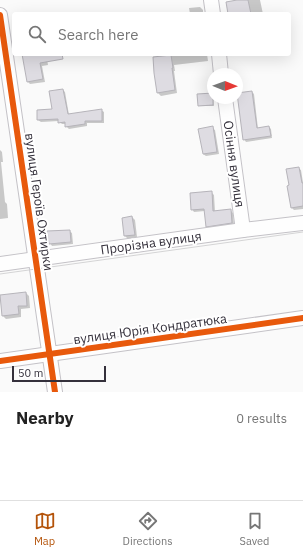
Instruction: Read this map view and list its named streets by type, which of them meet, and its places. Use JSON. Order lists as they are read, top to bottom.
{
  "streets": {
    "street": [
      "Осіння вулиця",
      "вулиця Героїв Охтирки",
      "Прорізна вулиця",
      "вулиця Юрія Кондратюка"
    ]
  },
  "crossings": [
    ["Осіння вулиця", "Прорізна вулиця"],
    ["вулиця Героїв Охтирки", "Прорізна вулиця"],
    ["вулиця Героїв Охтирки", "вулиця Юрія Кондратюка"]
  ],
  "scale_bar": "50 m",
  "north": "right",
  "page": {
    "search": "Search here",
    "scale": "50 m",
    "heading": ["Nearby", "0 results"],
    "nav": ["Map", "Directions", "Saved"]
  }
}
